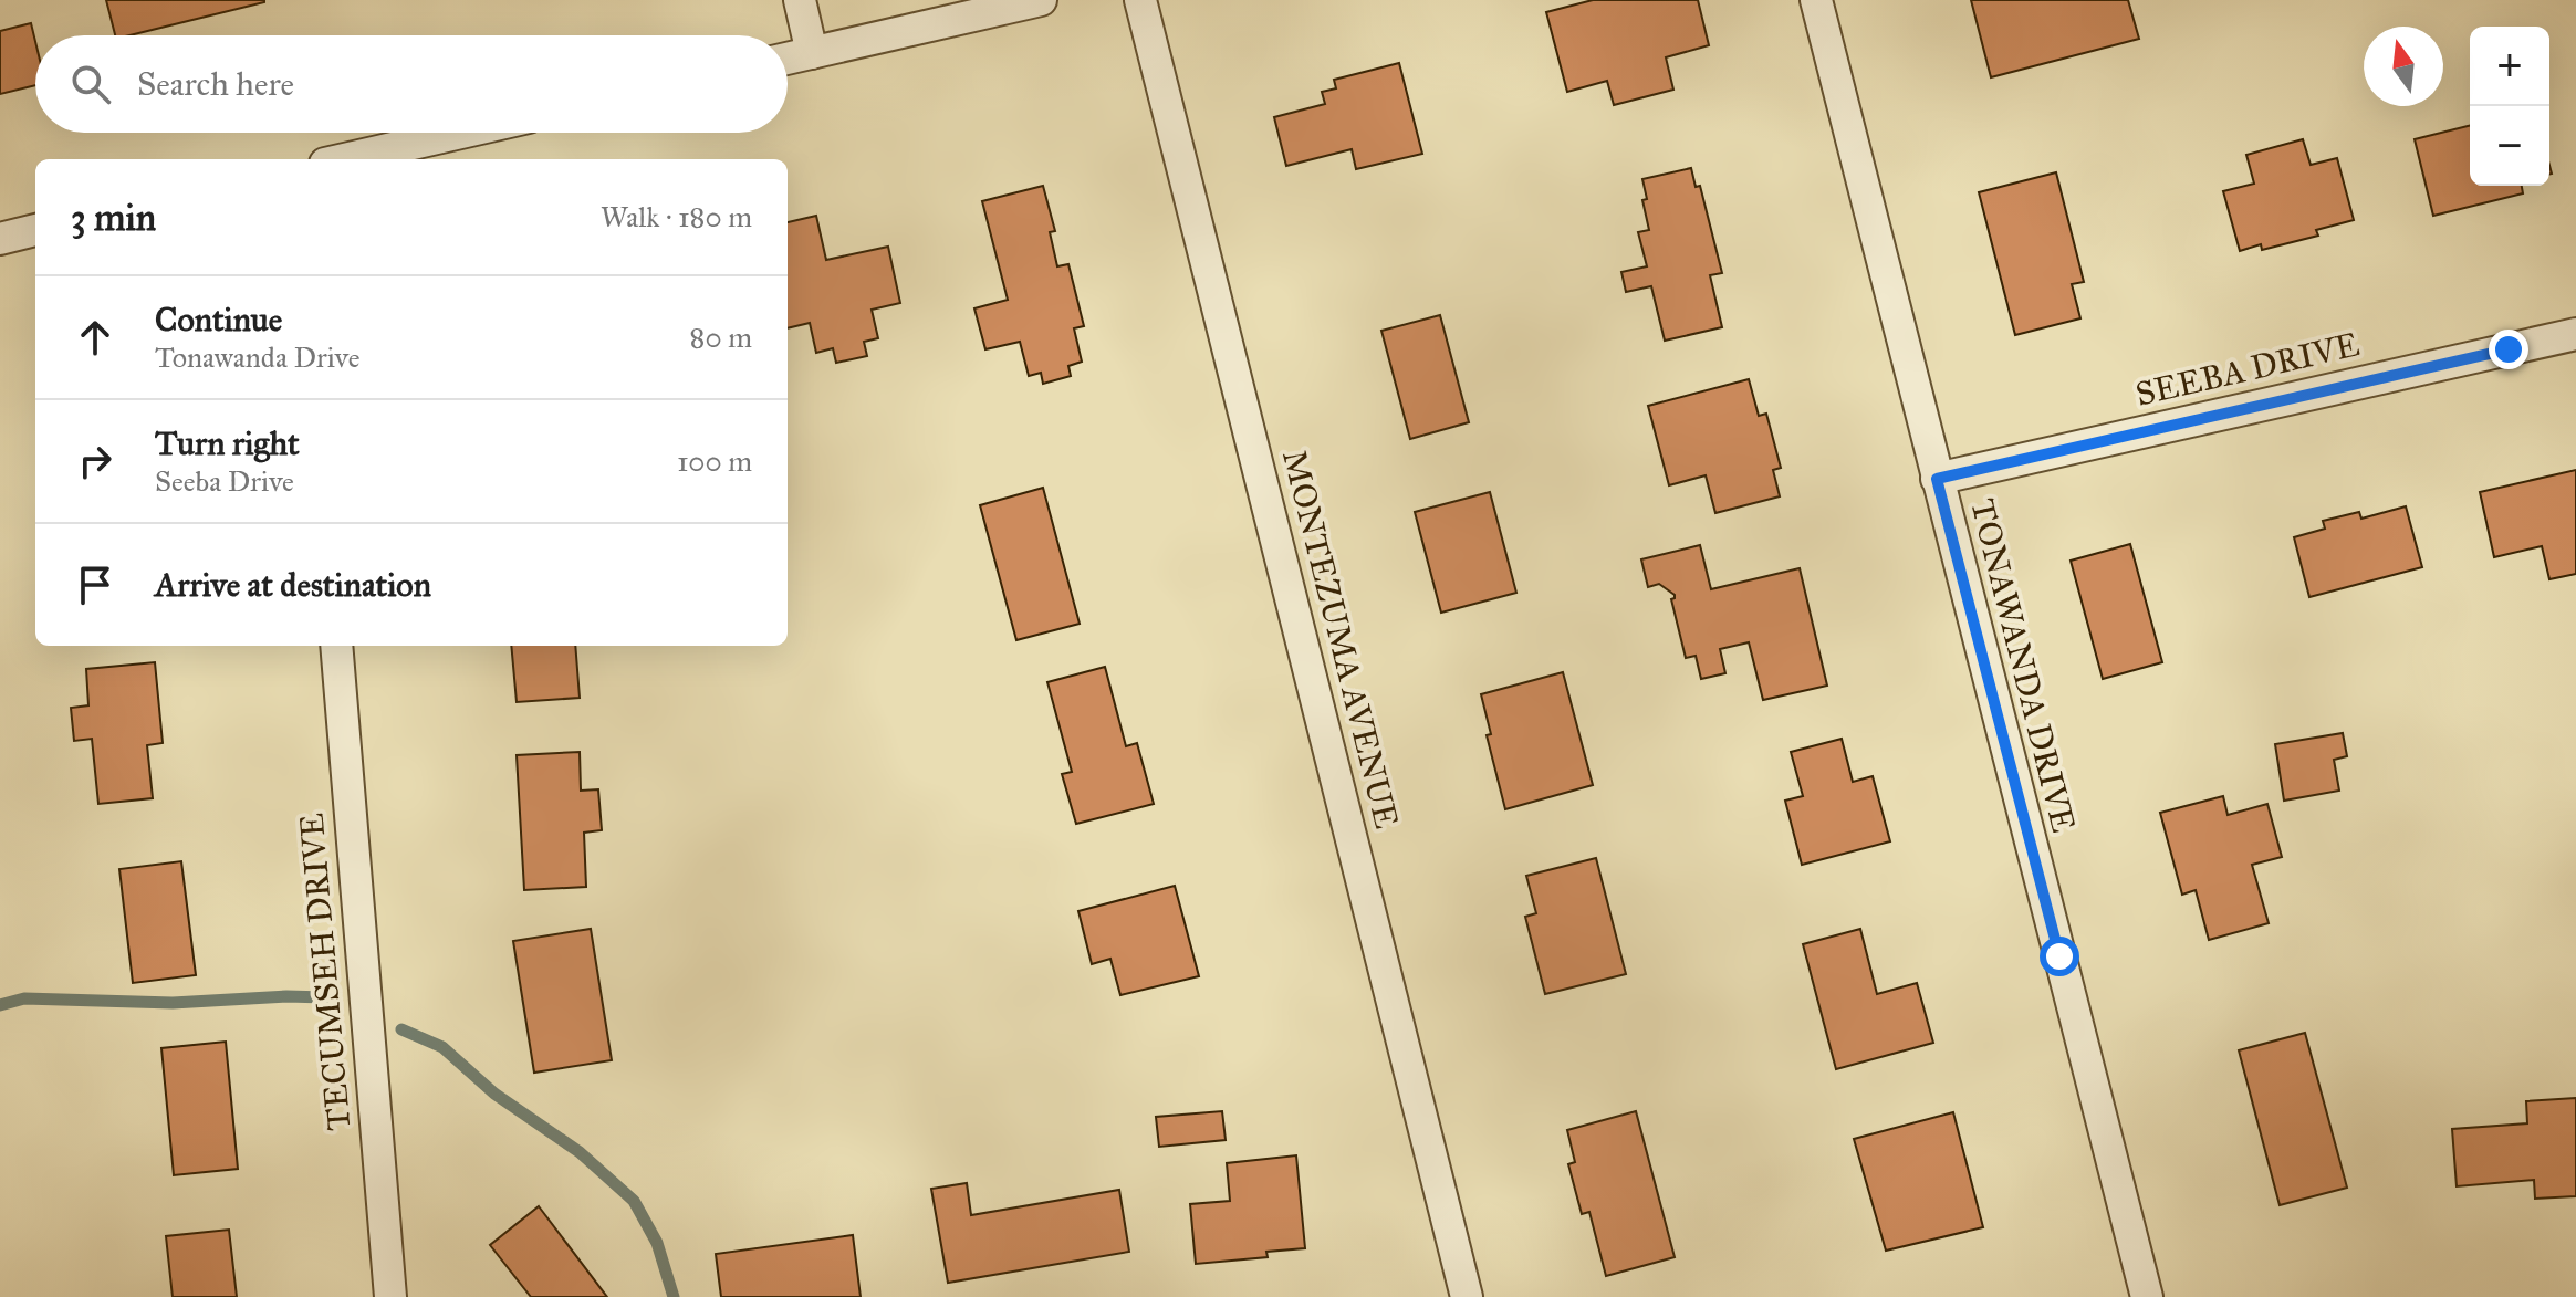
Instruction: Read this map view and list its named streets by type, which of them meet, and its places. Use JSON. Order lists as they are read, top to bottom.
{
  "streets": {
    "street": [
      "SEEBA DRIVE",
      "MONTEZUMA AVENUE",
      "TONAWANDA DRIVE",
      "TECUMSEH DRIVE"
    ]
  },
  "crossings": [
    ["SEEBA DRIVE", "TONAWANDA DRIVE"]
  ],
  "north": "top",
  "page": {
    "map_buttons": ["+", "−"],
    "search": "Search here",
    "heading": ["3 min", "Walk · 180 m"],
    "list": [
      ["Continue", "Tonawanda Drive", "80 m"],
      ["Turn right", "Seeba Drive", "100 m"],
      "Arrive at destination"
    ]
  }
}
